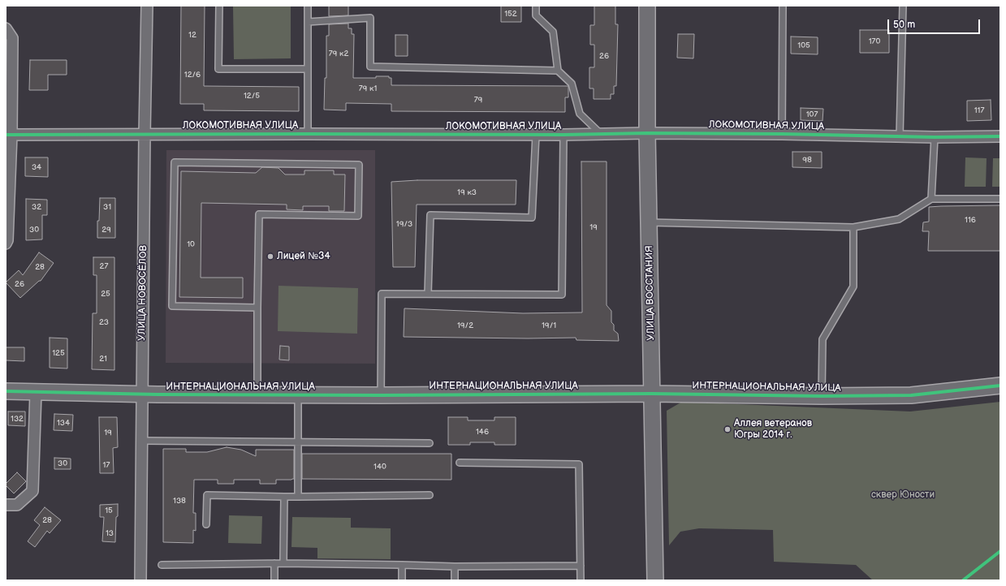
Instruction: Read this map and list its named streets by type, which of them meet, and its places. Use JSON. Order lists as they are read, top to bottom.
{
  "streets": {
    "street": [
      "ЛОКОМОТИВНАЯ УЛИЦА",
      "УЛИЦА НОВОСЁЛОВ",
      "УЛИЦА ВОССТАНИЯ",
      "ИНТЕРНАЦИОНАЛЬНАЯ УЛИЦА"
    ]
  },
  "crossings": [
    ["ЛОКОМОТИВНАЯ УЛИЦА", "УЛИЦА НОВОСЁЛОВ"],
    ["ЛОКОМОТИВНАЯ УЛИЦА", "УЛИЦА ВОССТАНИЯ"],
    ["УЛИЦА НОВОСЁЛОВ", "ИНТЕРНАЦИОНАЛЬНАЯ УЛИЦА"],
    ["УЛИЦА ВОССТАНИЯ", "ИНТЕРНАЦИОНАЛЬНАЯ УЛИЦА"]
  ],
  "parks": ["сквер Юности"],
  "places": ["Лицей №34", "Аллея ветеранов Югры 2014 г."],
  "house_numbers": [
    "152",
    "12",
    "170",
    "105",
    "79 к2",
    "26",
    "12/6",
    "79 к1",
    "12/5",
    "79",
    "117",
    "107",
    "98",
    "34",
    "19 к3",
    "32",
    "31",
    "116",
    "19/3",
    "19",
    "30",
    "29",
    "10",
    "27",
    "28",
    "26",
    "25",
    "23",
    "19/2",
    "19/1",
    "125",
    "21",
    "132",
    "134",
    "146",
    "19",
    "30",
    "17",
    "140",
    "138",
    "15",
    "28",
    "13"
  ],
  "scale_bar": "50 m"
}
